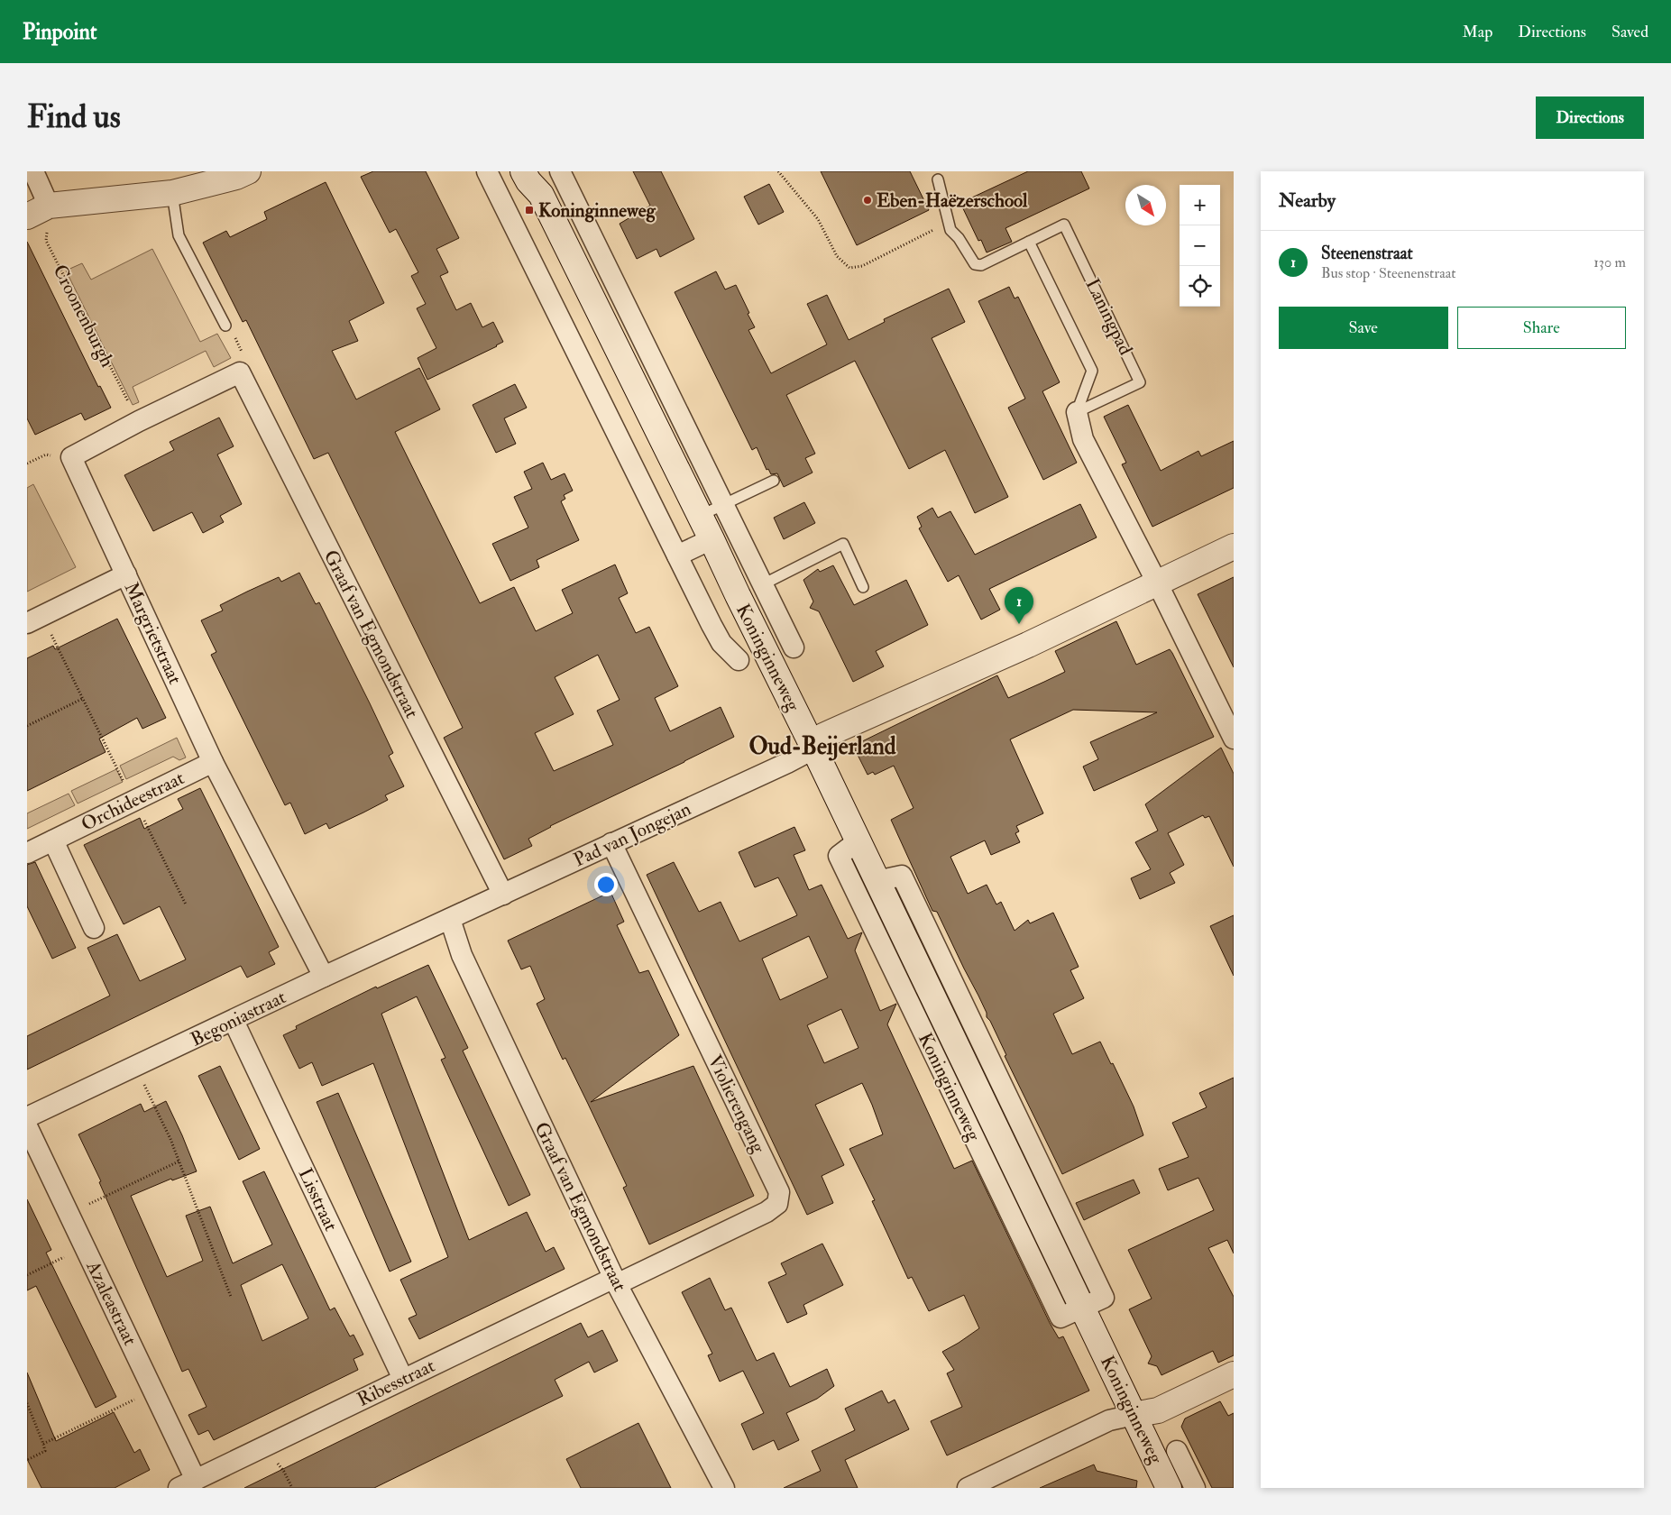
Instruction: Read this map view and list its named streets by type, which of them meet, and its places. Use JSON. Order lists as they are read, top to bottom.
{
  "streets": {
    "main road": ["Koninginneweg"],
    "street": [
      "Margrietstraat",
      "Graaf van Egmondstraat",
      "Orchideestraat",
      "Pad van Jongejan",
      "Begoniastraat",
      "Violierengang",
      "Lisstraat",
      "Azaleastraat",
      "Ribesstraat"
    ],
    "lane": ["Laningpad"],
    "path": ["Croonenburgh"]
  },
  "crossings": [
    ["Croonenburgh", "Margrietstraat"],
    ["Margrietstraat", "Graaf van Egmondstraat"],
    ["Margrietstraat", "Orchideestraat"],
    ["Margrietstraat", "Begoniastraat"],
    ["Graaf van Egmondstraat", "Pad van Jongejan"],
    ["Graaf van Egmondstraat", "Begoniastraat"],
    ["Graaf van Egmondstraat", "Violierengang"],
    ["Graaf van Egmondstraat", "Ribesstraat"],
    ["Koninginneweg", "Pad van Jongejan"],
    ["Pad van Jongejan", "Begoniastraat"],
    ["Pad van Jongejan", "Violierengang"],
    ["Begoniastraat", "Lisstraat"],
    ["Violierengang", "Ribesstraat"],
    ["Lisstraat", "Ribesstraat"],
    ["Azaleastraat", "Ribesstraat"]
  ],
  "districts": ["Oud-Beijerland"],
  "places": {
    "other": ["Eben-Haëzerschool"],
    "transit": ["Koninginneweg"]
  },
  "north": "bottom right",
  "page": {
    "header": "Pinpoint",
    "nav": ["Map", "Directions", "Saved"],
    "buttons": [
      "Directions",
      ["Save", "Share"]
    ],
    "title": "Find us",
    "heading": "Nearby",
    "map_buttons": ["+", "−"],
    "list": [
      {
        "mark": "1",
        "name": "Steenenstraat",
        "note": "Bus stop · Steenenstraat",
        "value": "130 m"
      }
    ],
    "pins": "1"
  }
}
